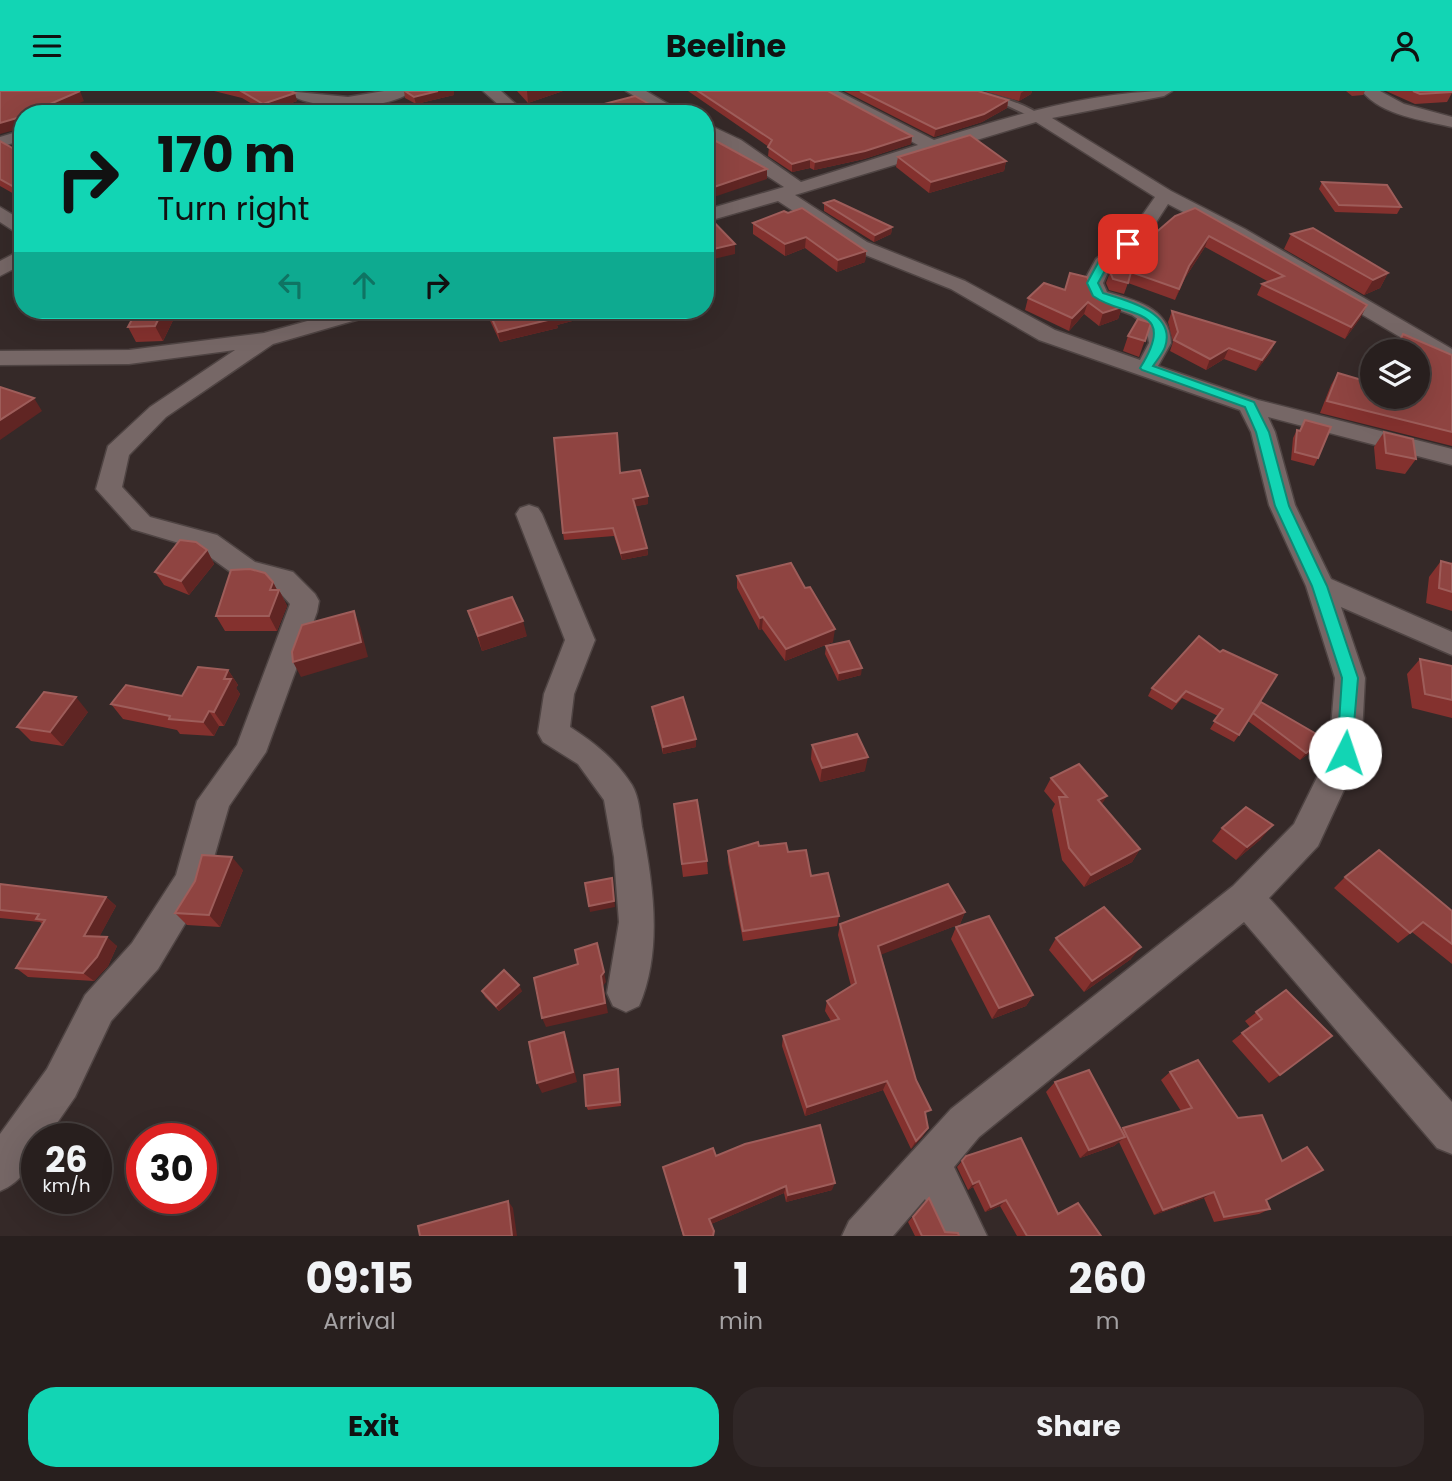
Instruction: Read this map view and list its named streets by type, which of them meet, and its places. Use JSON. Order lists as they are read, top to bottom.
{
  "page": {
    "header": "Beeline",
    "turn": ["170 m", "Turn right"],
    "speed": "26 km/h",
    "limit": "30",
    "eta": [
      "09:15",
      "Arrival",
      "1",
      "min",
      "260",
      "m"
    ],
    "buttons": ["Exit", "Share"]
  }
}
